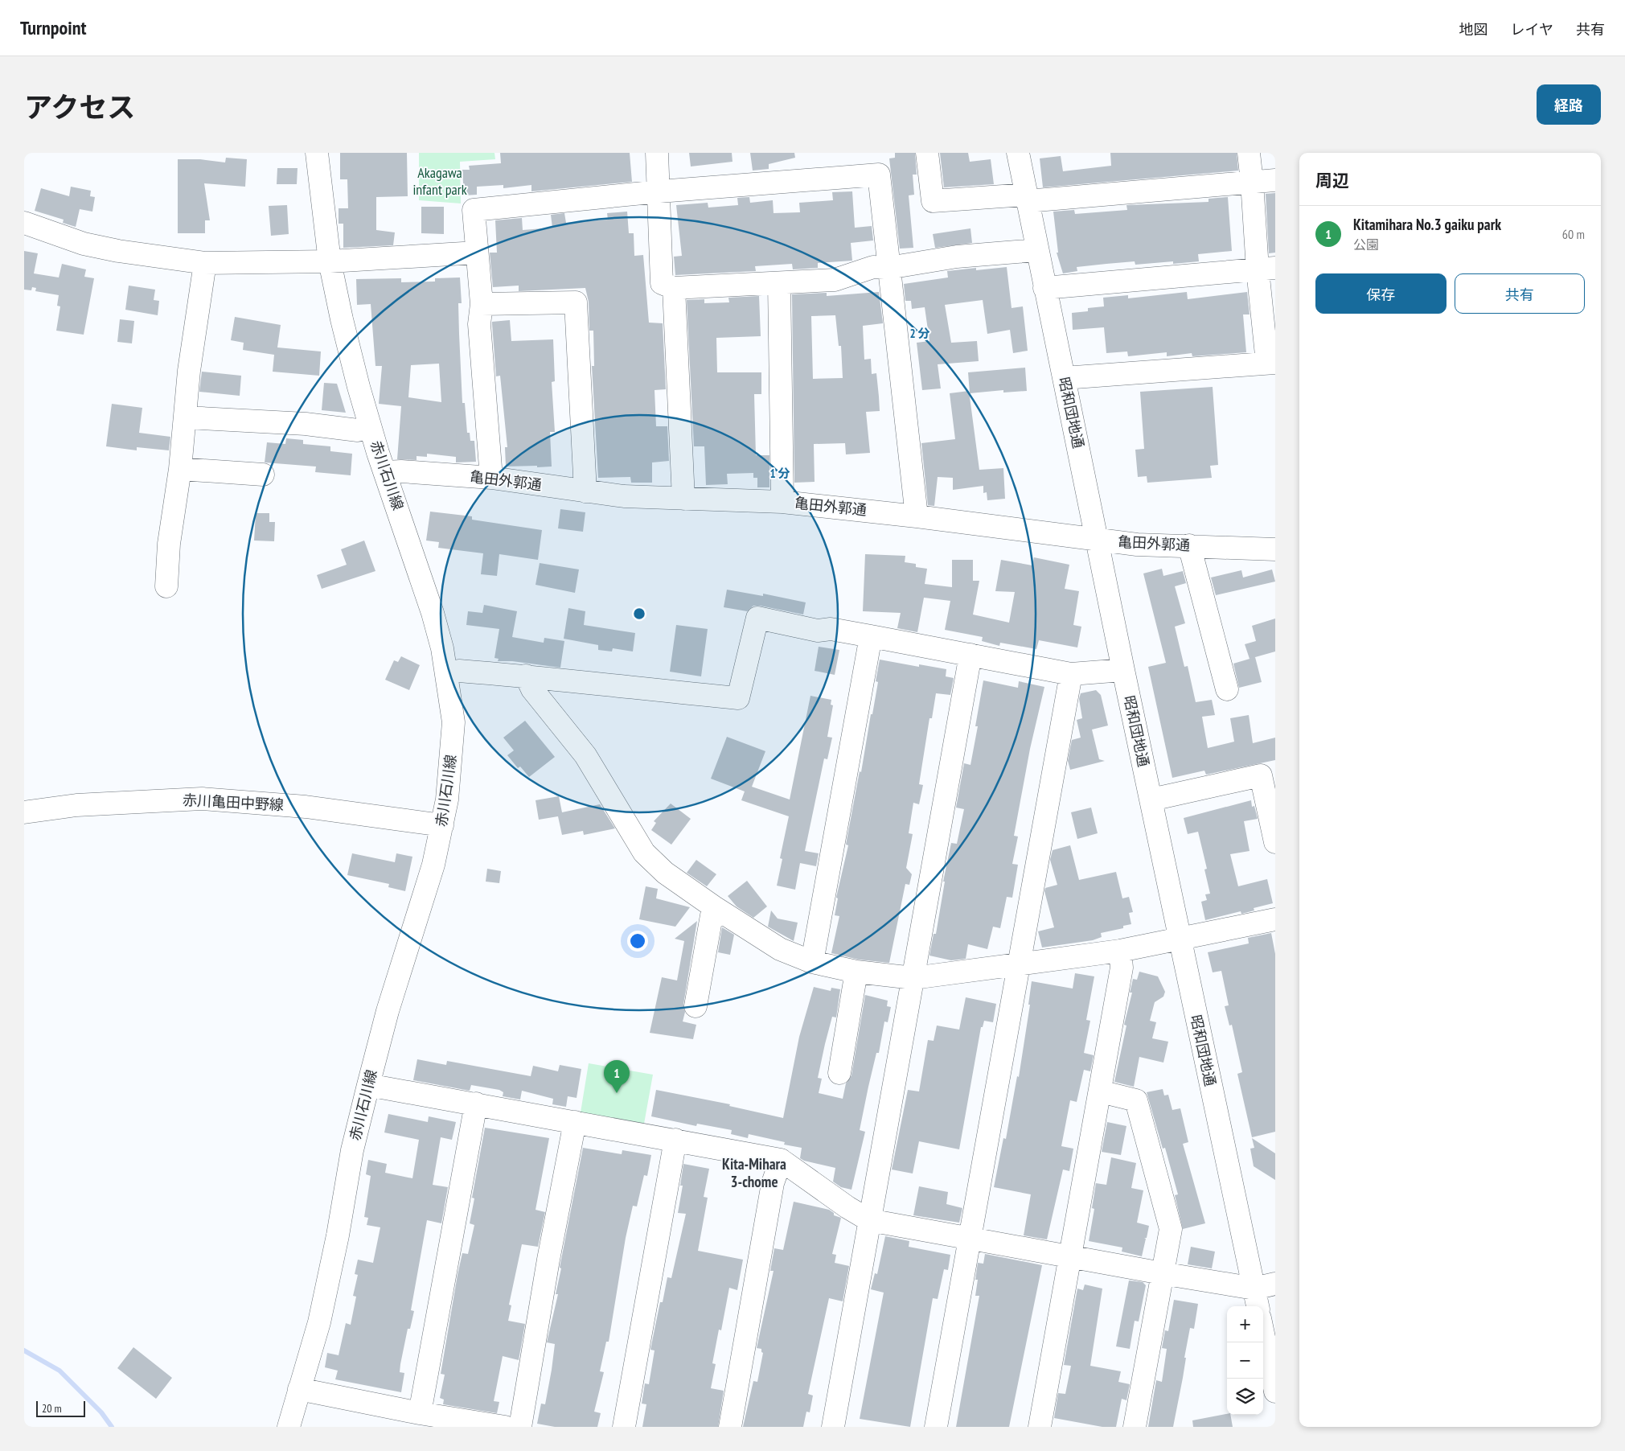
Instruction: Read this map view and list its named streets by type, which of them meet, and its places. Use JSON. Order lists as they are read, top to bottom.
{
  "streets": {
    "street": [
      "昭和団地通",
      "赤川石川線",
      "亀田外郭通",
      "赤川亀田中野線"
    ]
  },
  "crossings": [
    ["昭和団地通", "亀田外郭通"],
    ["赤川石川線", "亀田外郭通"],
    ["赤川石川線", "赤川亀田中野線"]
  ],
  "districts": ["Kita-Mihara 3-chome"],
  "parks": ["Akagawa infant park"],
  "scale_bar": "20 m",
  "page": {
    "header": "Turnpoint",
    "nav": ["地図", "レイヤ", "共有"],
    "title": "アクセス",
    "buttons": [
      "経路",
      ["保存", "共有"]
    ],
    "heading": "周辺",
    "list": [
      {
        "mark": "1",
        "name": "Kitamihara No.3 gaiku park",
        "note": "公園",
        "value": "60 m"
      }
    ],
    "pins": "1",
    "map_buttons": ["+", "−"],
    "scale": "20 m"
  },
  "rings": ["2 分", "1 分"]
}
